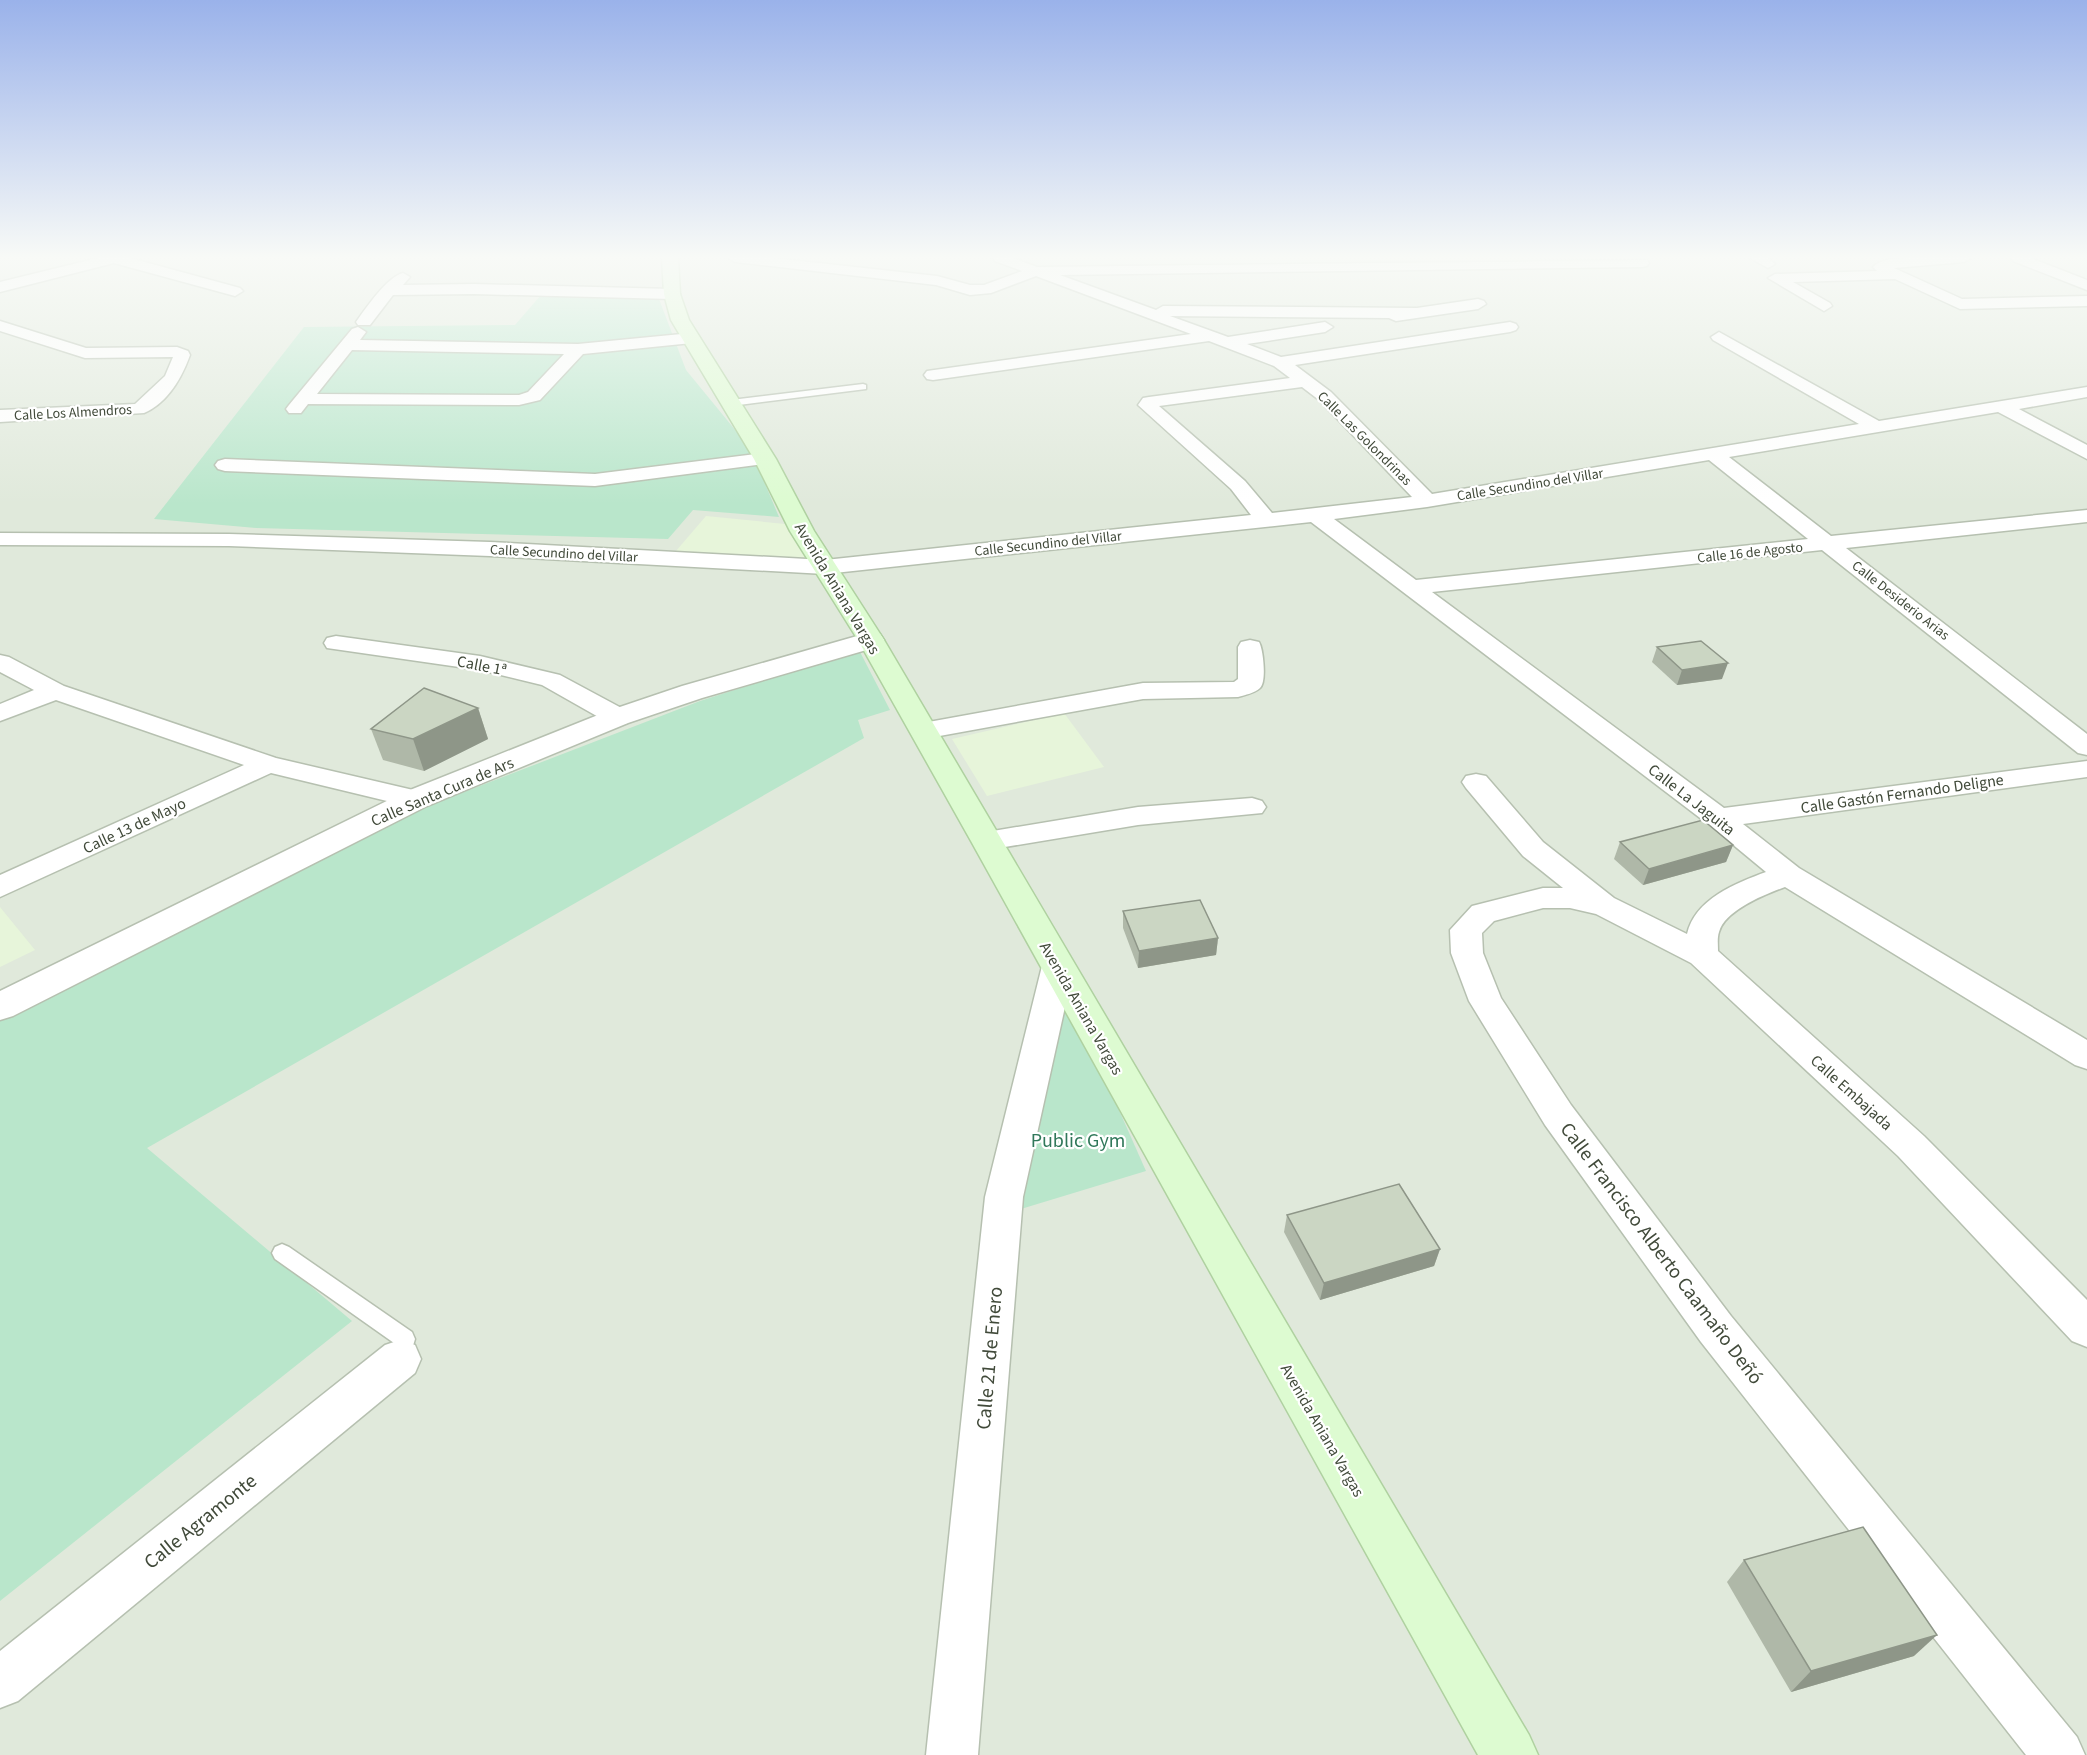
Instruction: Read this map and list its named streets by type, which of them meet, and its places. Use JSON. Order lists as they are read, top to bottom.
{
  "streets": {
    "main road": ["Avenida Aniana Vargas"],
    "street": [
      "Calle Los Almendros",
      "Calle Las Golondrinas",
      "Calle Secundino del Villar",
      "Calle 16 de Agosto",
      "Calle Desiderio Arias",
      "Calle 1ª",
      "Calle Santa Cura de Ars",
      "Calle Gastón Fernando Deligne",
      "Calle La Jaguita",
      "Calle 13 de Mayo",
      "Calle Embajada",
      "Calle Francisco Alberto Caamaño Deñó",
      "Calle 21 de Enero",
      "Calle Agramonte"
    ]
  },
  "crossings": [
    ["Calle Las Golondrinas", "Calle Secundino del Villar"],
    ["Calle Secundino del Villar", "Avenida Aniana Vargas"],
    ["Calle Secundino del Villar", "Calle Desiderio Arias"],
    ["Calle Secundino del Villar", "Calle La Jaguita"],
    ["Calle 16 de Agosto", "Calle Desiderio Arias"],
    ["Calle 16 de Agosto", "Calle La Jaguita"],
    ["Avenida Aniana Vargas", "Calle Santa Cura de Ars"],
    ["Avenida Aniana Vargas", "Calle 21 de Enero"],
    ["Calle 1ª", "Calle Santa Cura de Ars"],
    ["Calle Gastón Fernando Deligne", "Calle La Jaguita"],
    ["Calle Embajada", "Calle Francisco Alberto Caamaño Deñó"]
  ],
  "parks": ["Public Gym"]
}
